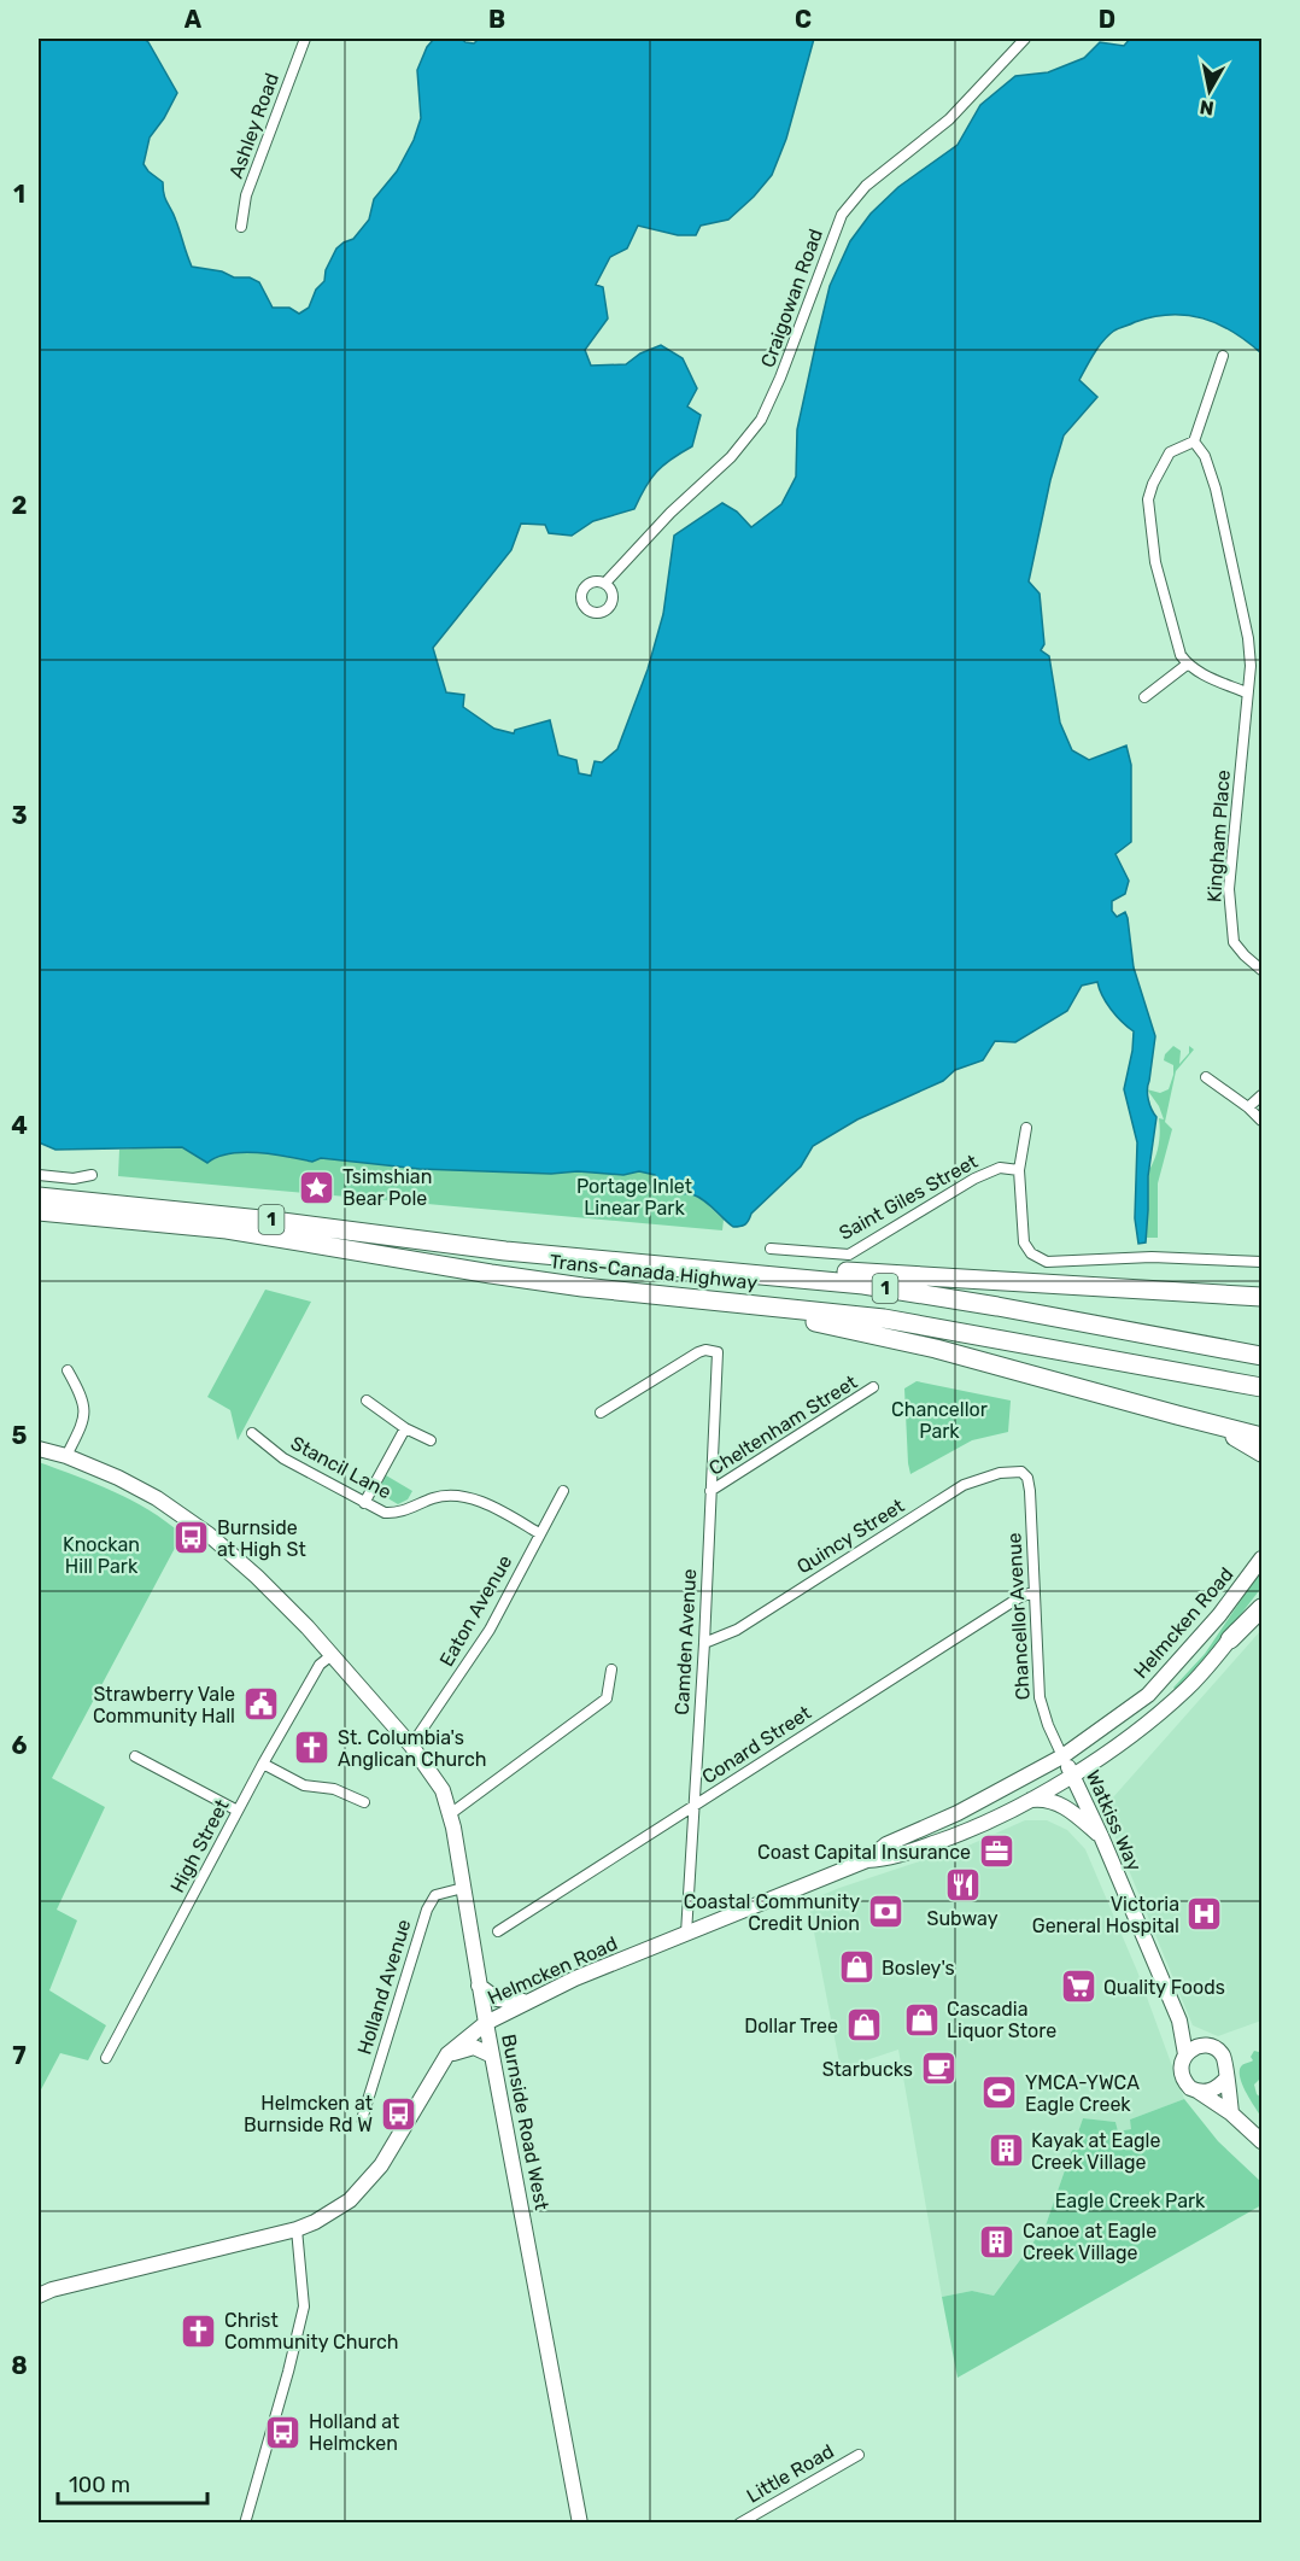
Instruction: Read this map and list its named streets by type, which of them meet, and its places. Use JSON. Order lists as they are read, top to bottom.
{
  "streets": {
    "highway": ["1", "Trans-Canada Highway"],
    "main road": ["Helmcken Road", "Watkiss Way", "Burnside Road West"],
    "street": [
      "Ashley Road",
      "Craigowan Road",
      "Kingham Place",
      "Saint Giles Street",
      "Cheltenham Street",
      "Stancil Lane",
      "Quincy Street",
      "Eaton Avenue",
      "Chancellor Avenue",
      "Camden Avenue",
      "Conard Street",
      "High Street",
      "Holland Avenue",
      "Little Road"
    ]
  },
  "crossings": [
    ["Cheltenham Street", "Camden Avenue"],
    ["Stancil Lane", "Eaton Avenue"],
    ["Quincy Street", "Chancellor Avenue"],
    ["Quincy Street", "Camden Avenue"],
    ["Eaton Avenue", "Burnside Road West"],
    ["Chancellor Avenue", "Helmcken Road"],
    ["Chancellor Avenue", "Conard Street"],
    ["Chancellor Avenue", "Watkiss Way"],
    ["Helmcken Road", "Camden Avenue"],
    ["Helmcken Road", "Watkiss Way"],
    ["Helmcken Road", "Burnside Road West"],
    ["Camden Avenue", "Conard Street"],
    ["High Street", "Burnside Road West"],
    ["Holland Avenue", "Burnside Road West"]
  ],
  "parks": [
    "Portage Inlet Linear Park",
    "Chancellor Park",
    "Knockan Hill Park",
    "Eagle Creek Park"
  ],
  "places": {
    "place": ["Tsimshian Bear Pole"],
    "bus stop": ["Burnside at High St", "Helmcken at Burnside Rd W", "Holland at Helmcken"],
    "public building": ["Strawberry Vale Community Hall"],
    "church": ["St. Columbia's Anglican Church", "Christ Community Church"],
    "office": ["Coast Capital Insurance"],
    "restaurant": ["Subway"],
    "bank": ["Coastal Community Credit Union"],
    "hospital": ["Victoria General Hospital"],
    "shop": ["Bosley's", "Cascadia Liquor Store", "Dollar Tree"],
    "supermarket": ["Quality Foods"],
    "cafe": ["Starbucks"],
    "sports": ["YMCA-YWCA Eagle Creek"],
    "building": ["Kayak at Eagle Creek Village", "Canoe at Eagle Creek Village"]
  },
  "scale_bar": "100 m",
  "north": "bottom",
  "grid": {
    "columns": [
      "A",
      "B",
      "C",
      "D"
    ],
    "rows": [
      "1",
      "2",
      "3",
      "4",
      "5",
      "6",
      "7",
      "8"
    ]
  }
}
